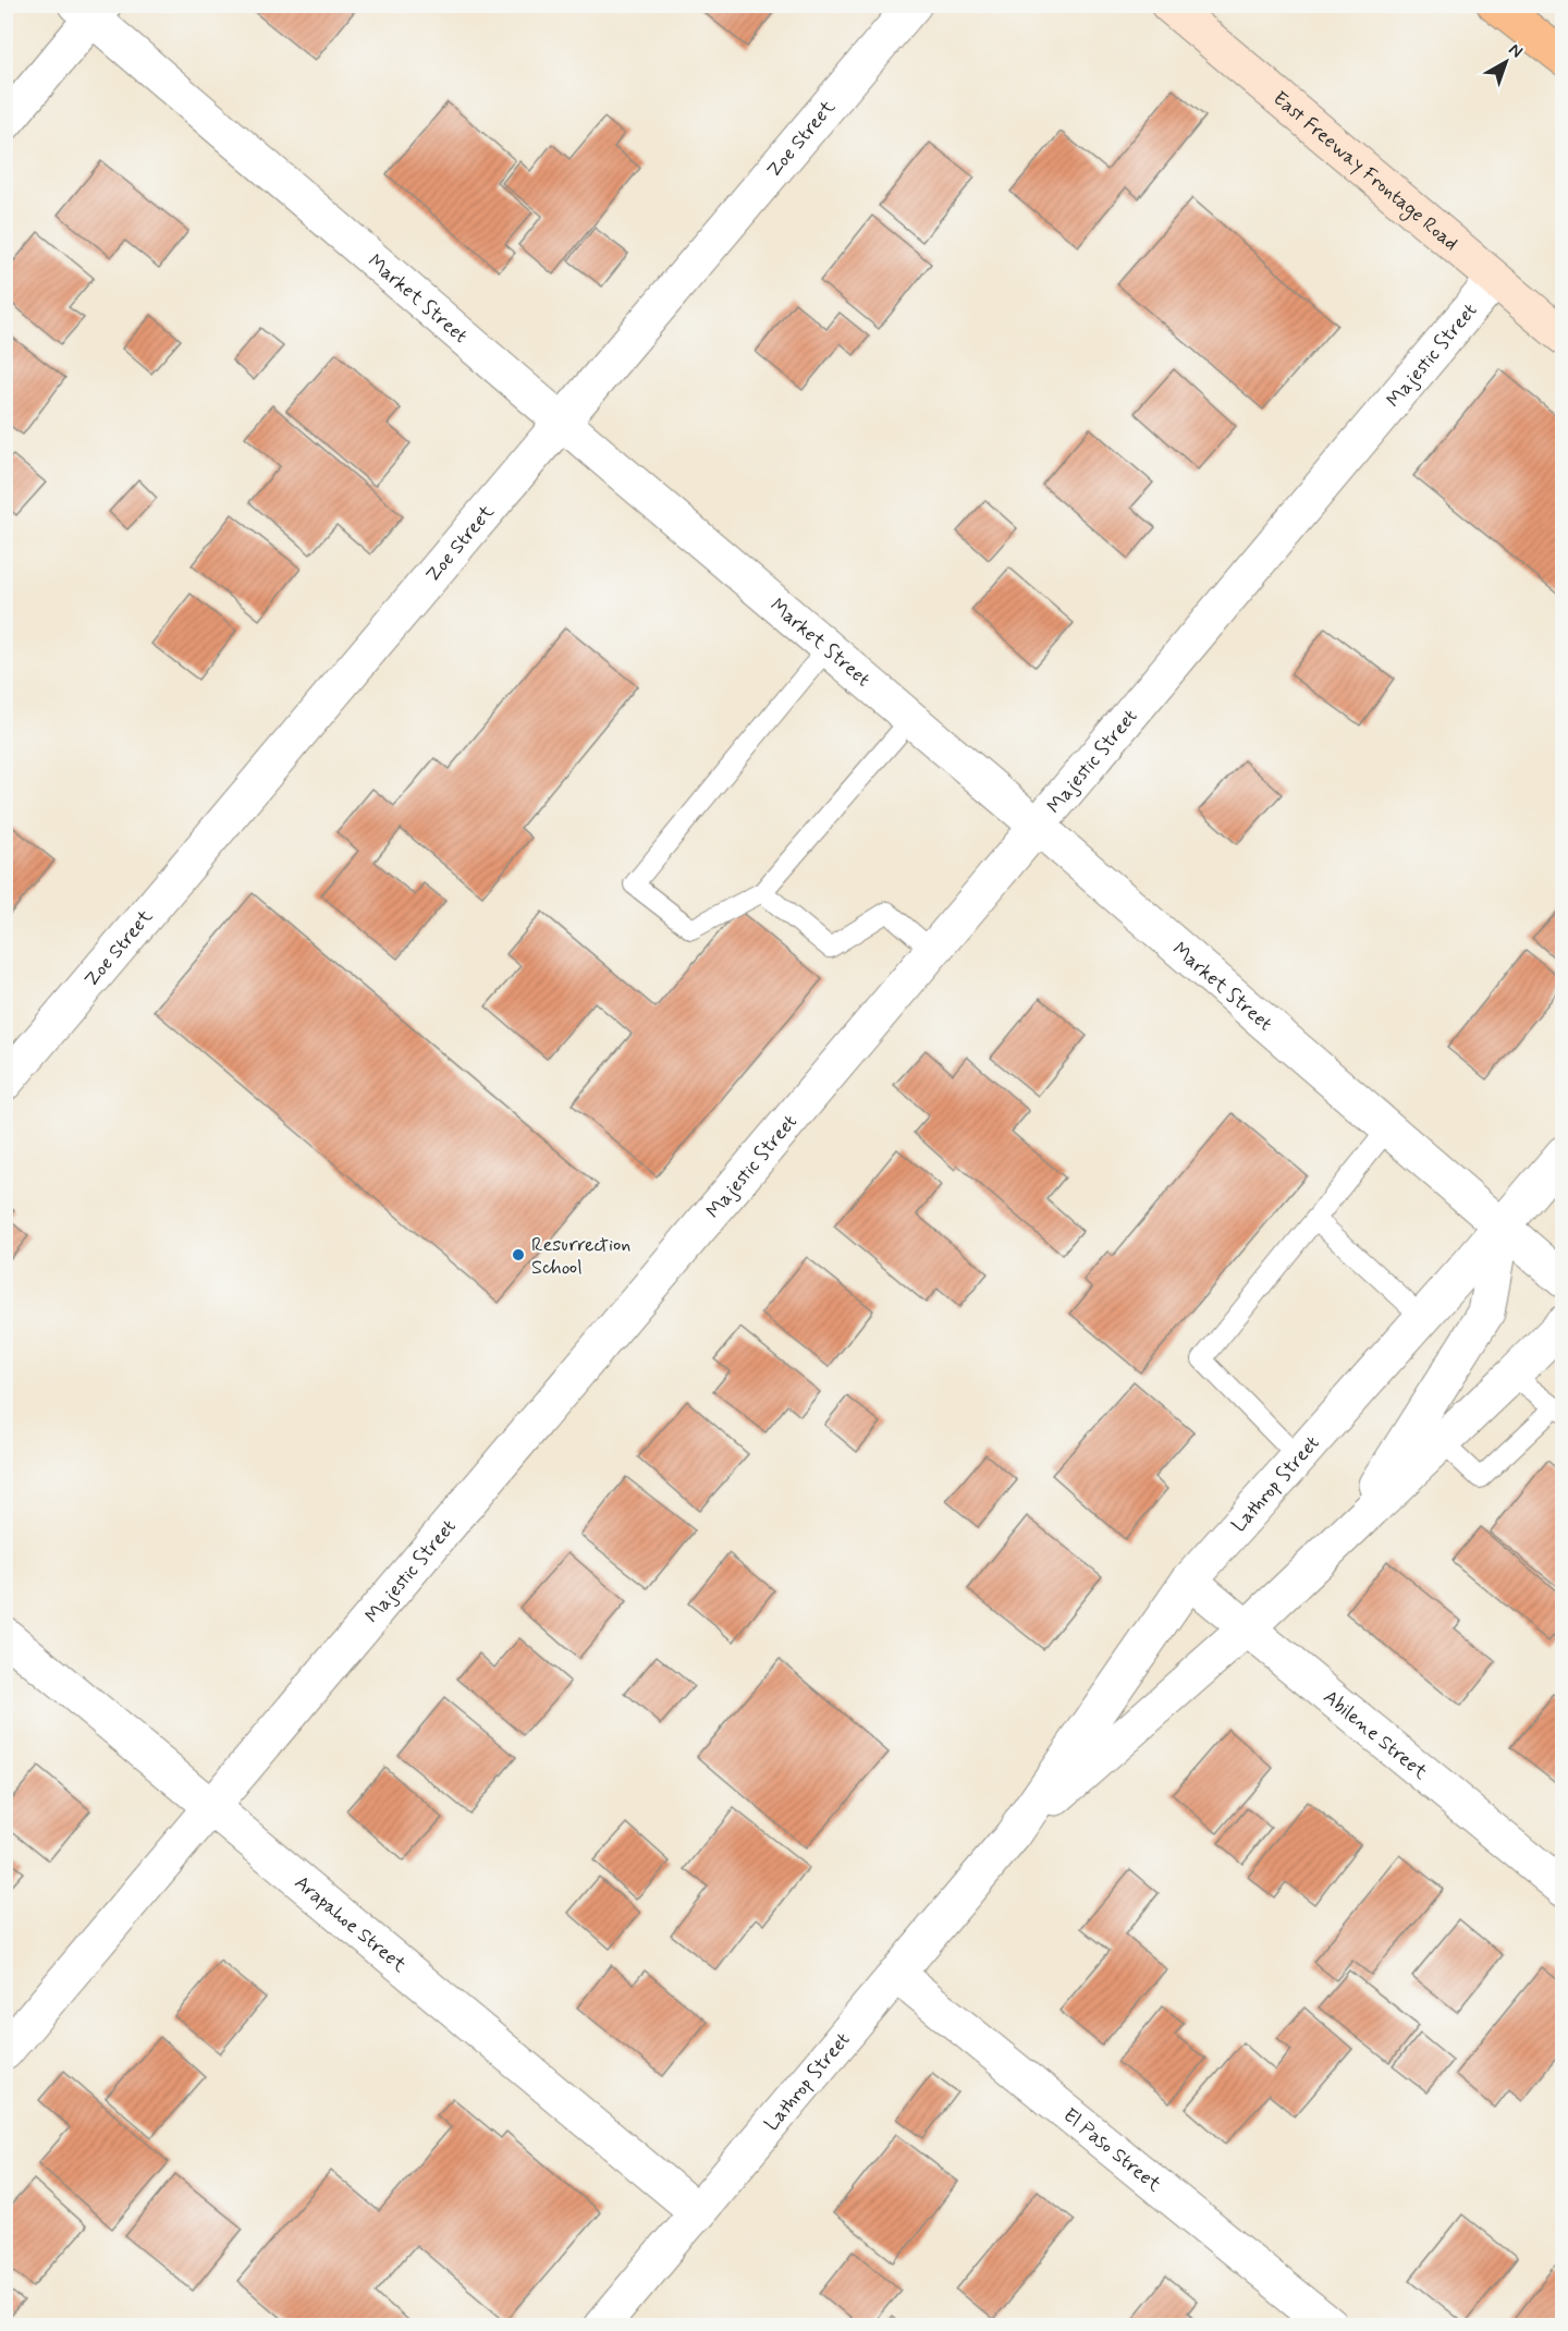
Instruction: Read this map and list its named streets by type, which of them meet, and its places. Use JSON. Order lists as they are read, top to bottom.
{
  "streets": {
    "main road": ["East Freeway Frontage Road"],
    "street": [
      "Zoe Street",
      "Market Street",
      "Majestic Street",
      "Lathrop Street",
      "Abilene Street",
      "Arapahoe Street",
      "El Paso Street"
    ]
  },
  "crossings": [
    ["Zoe Street", "Market Street"],
    ["East Freeway Frontage Road", "Majestic Street"],
    ["Market Street", "Majestic Street"],
    ["Market Street", "Lathrop Street"],
    ["Majestic Street", "Arapahoe Street"],
    ["Lathrop Street", "Abilene Street"],
    ["Lathrop Street", "Arapahoe Street"],
    ["Lathrop Street", "El Paso Street"]
  ],
  "places": ["Resurrection School"],
  "north": "top right"
}
